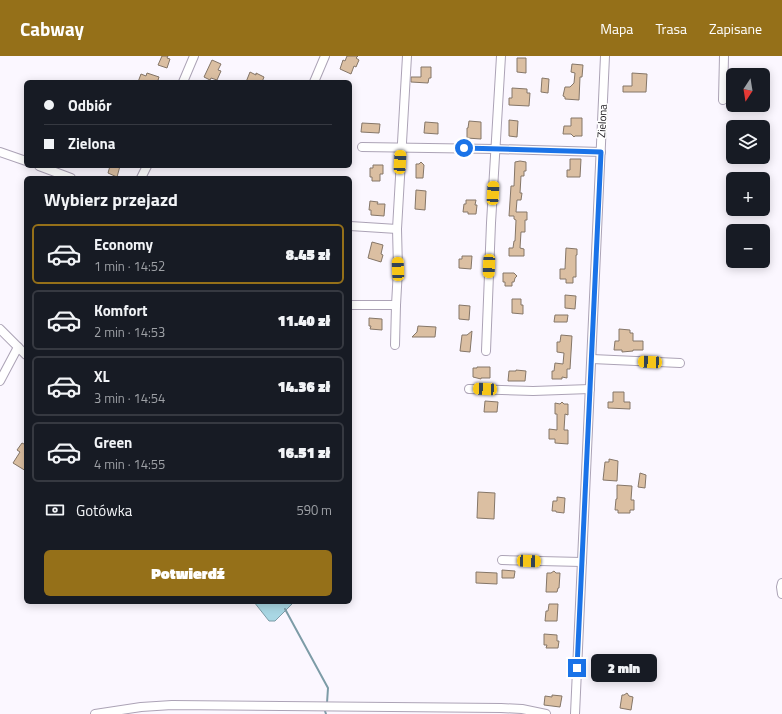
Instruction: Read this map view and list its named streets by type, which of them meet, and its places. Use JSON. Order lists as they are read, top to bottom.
{
  "streets": {
    "street": ["Zielona"]
  },
  "north": "bottom",
  "page": {
    "header": "Cabway",
    "nav": ["Mapa", "Trasa", "Zapisane"],
    "map_buttons": ["+", "−"],
    "banner": ["Odbiór", "Zielona"],
    "heading": "Wybierz przejazd",
    "list": [
      {
        "name": "Economy",
        "note": "1 min · 14:52",
        "value": "8.45 zł"
      },
      {
        "name": "Komfort",
        "note": "2 min · 14:53",
        "value": "11.40 zł"
      },
      {
        "name": "XL",
        "note": "3 min · 14:54",
        "value": "14.36 zł"
      },
      {
        "name": "Green",
        "note": "4 min · 14:55",
        "value": "16.51 zł"
      }
    ],
    "pay": ["Gotówka", "590 m"],
    "buttons": "Potwierdź",
    "bubble": "2 min"
  }
}
